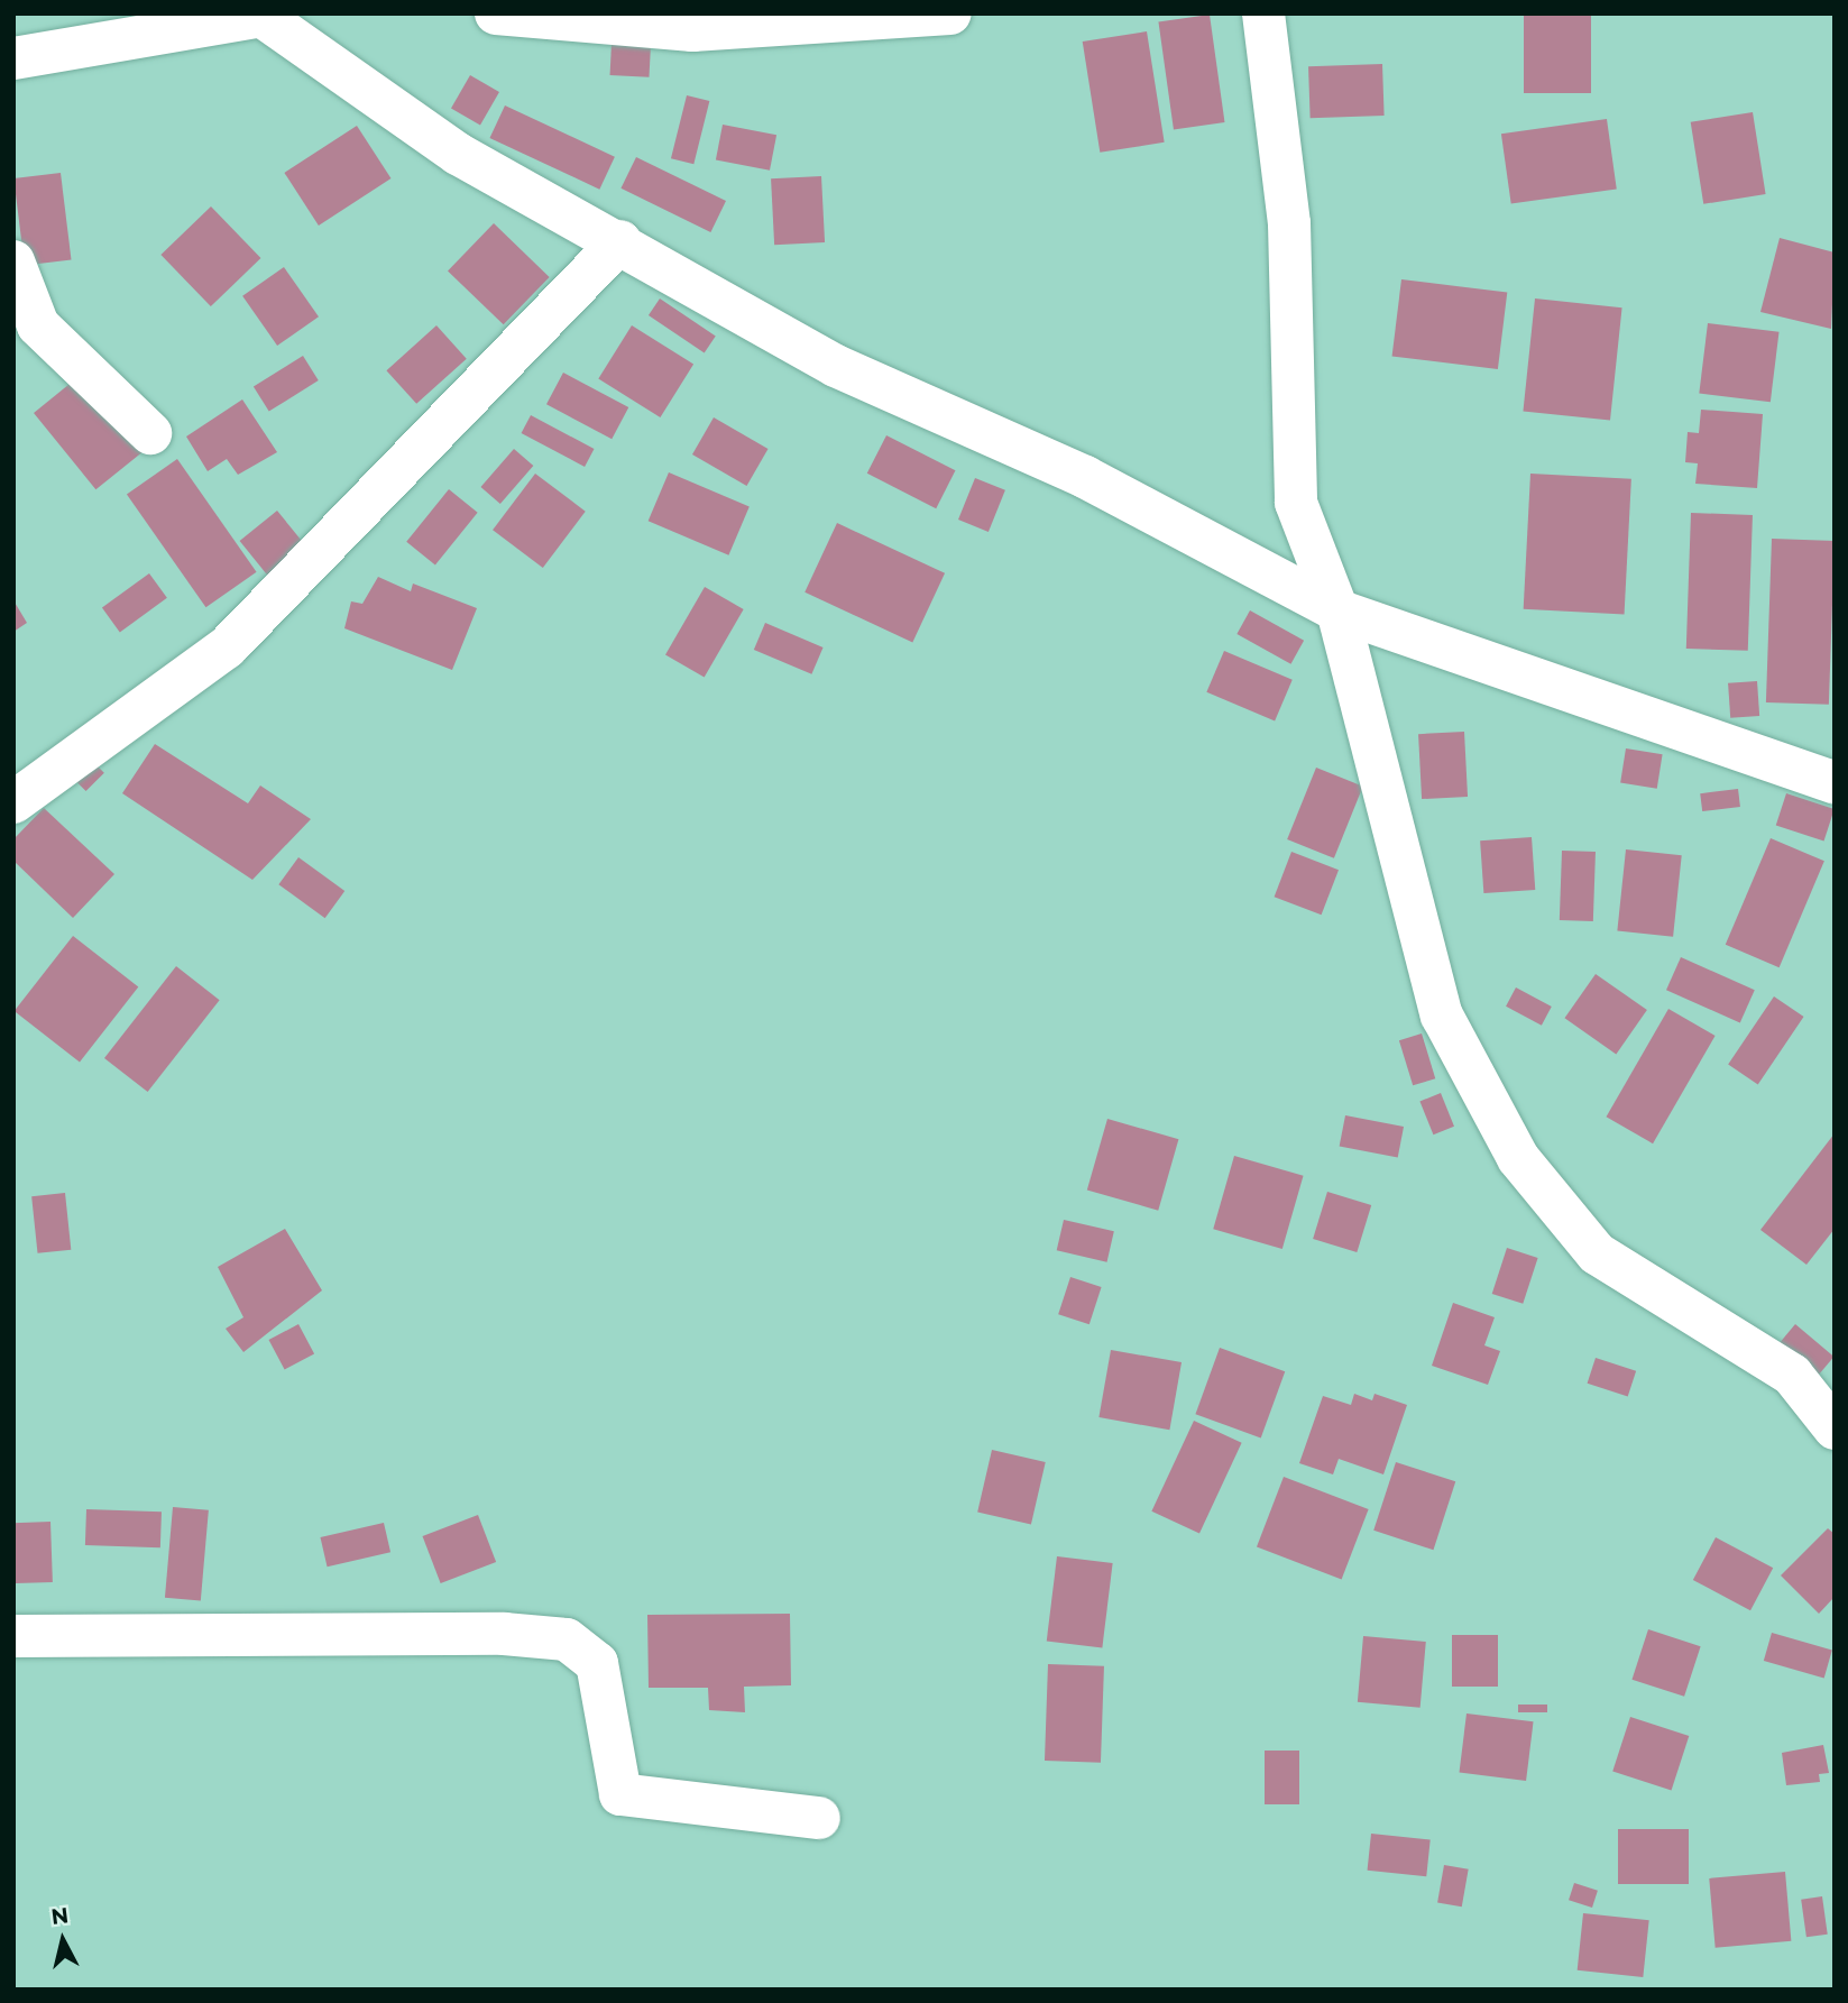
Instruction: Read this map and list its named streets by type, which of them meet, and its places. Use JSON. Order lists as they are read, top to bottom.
{
  "north": "top"
}
